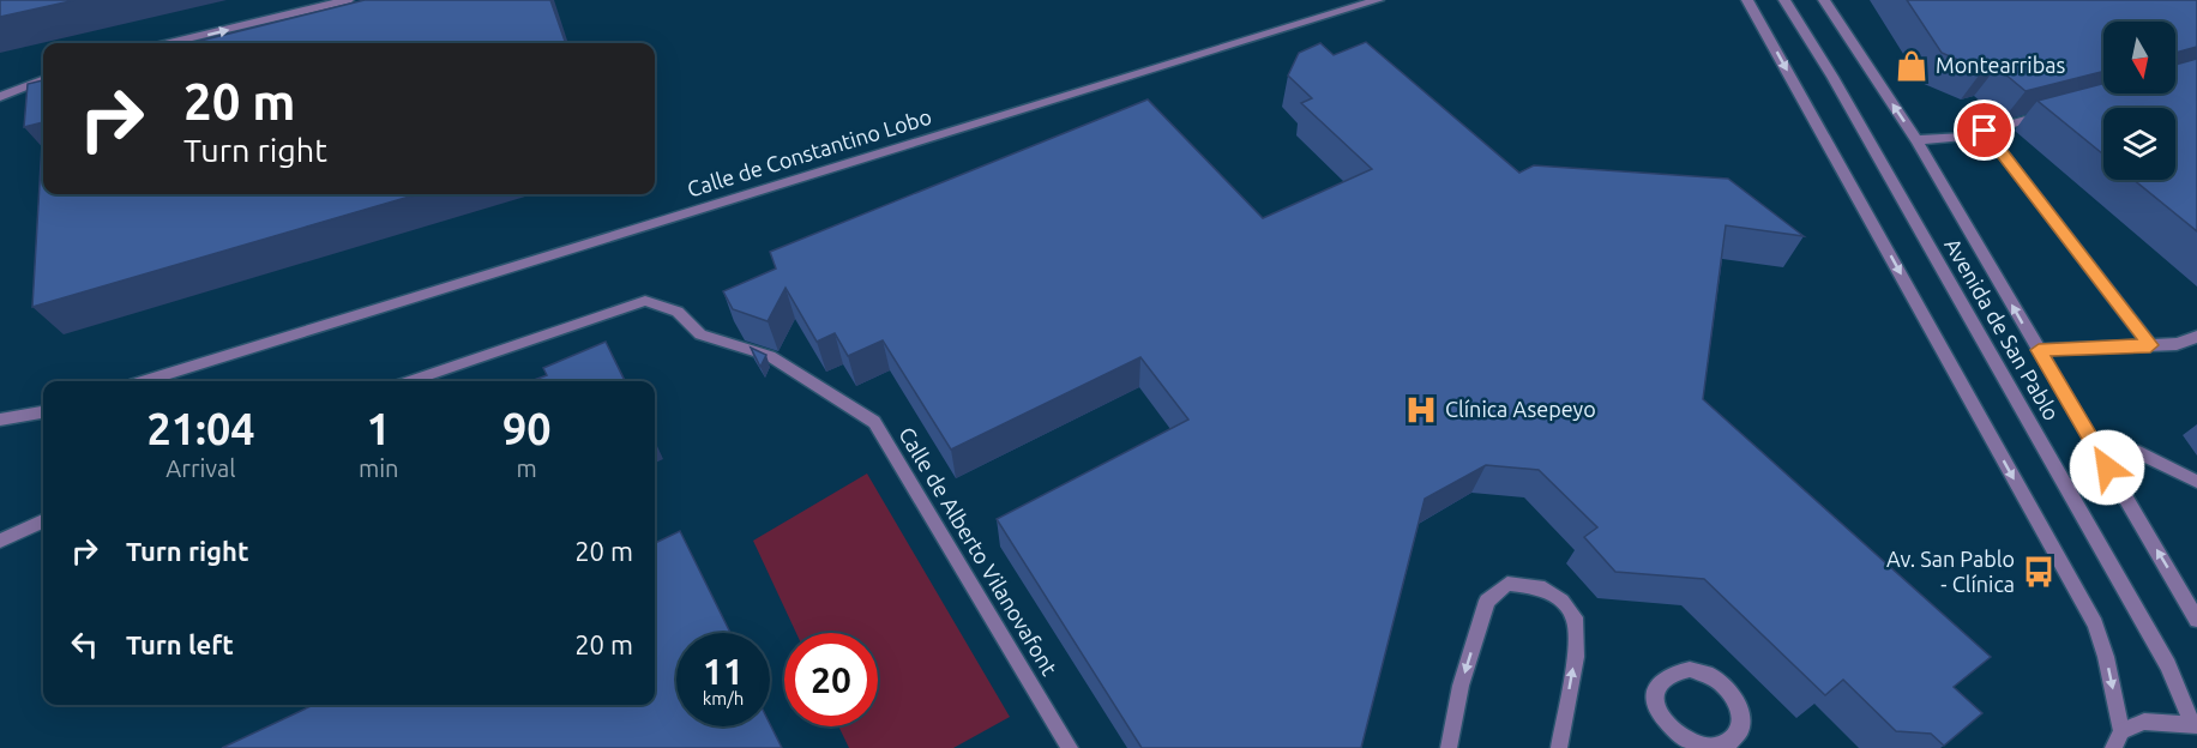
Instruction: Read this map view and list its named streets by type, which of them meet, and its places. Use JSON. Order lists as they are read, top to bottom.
{
  "streets": {
    "street": ["Calle de Constantino Lobo", "Avenida de San Pablo", "Calle de Alberto Vilanovafont"]
  },
  "places": {
    "shop": ["Montearribas"],
    "hospital": ["Clínica Asepeyo"],
    "bus stop": ["Av. San Pablo - Clínica"]
  },
  "north": "bottom",
  "page": {
    "turn": ["20 m", "Turn right"],
    "eta": [
      "21:04",
      "Arrival",
      "1",
      "min",
      "90",
      "m"
    ],
    "list": [
      {
        "name": "Turn right",
        "value": "20 m"
      },
      {
        "name": "Turn left",
        "value": "20 m"
      }
    ],
    "speed": "11 km/h",
    "limit": "20"
  }
}
